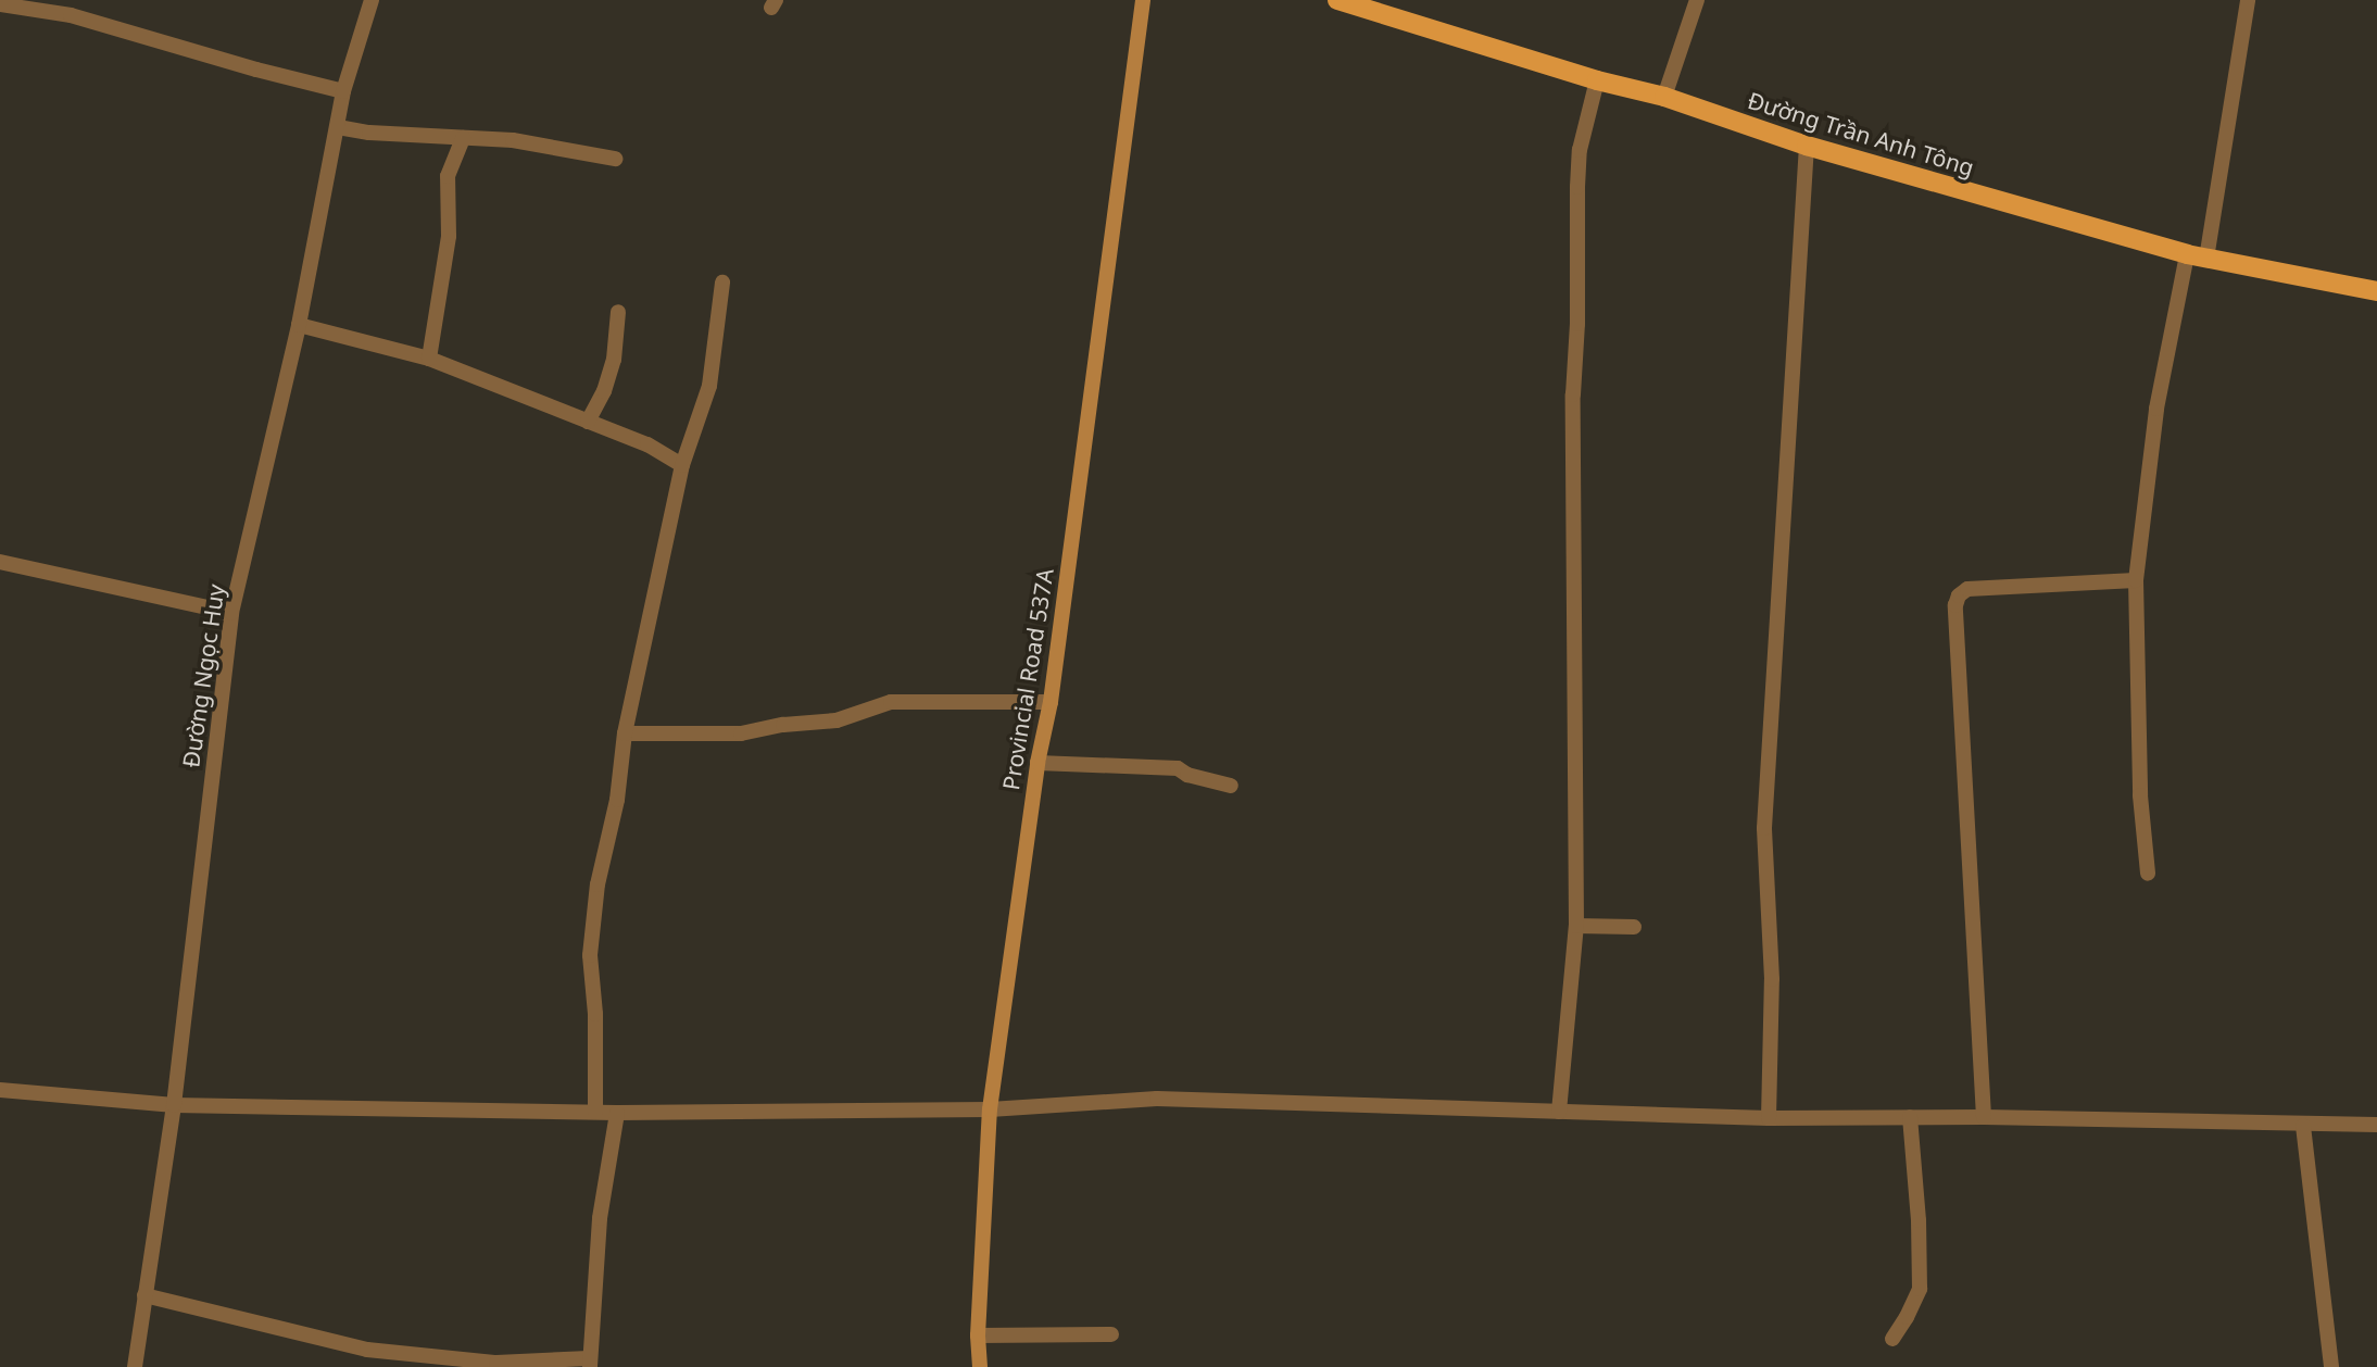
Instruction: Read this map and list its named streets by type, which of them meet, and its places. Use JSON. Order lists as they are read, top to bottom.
{
  "streets": {
    "main road": ["Đường Trần Anh Tông", "Provincial Road 537A"],
    "street": ["Đường Ngọc Huy"]
  }
}
